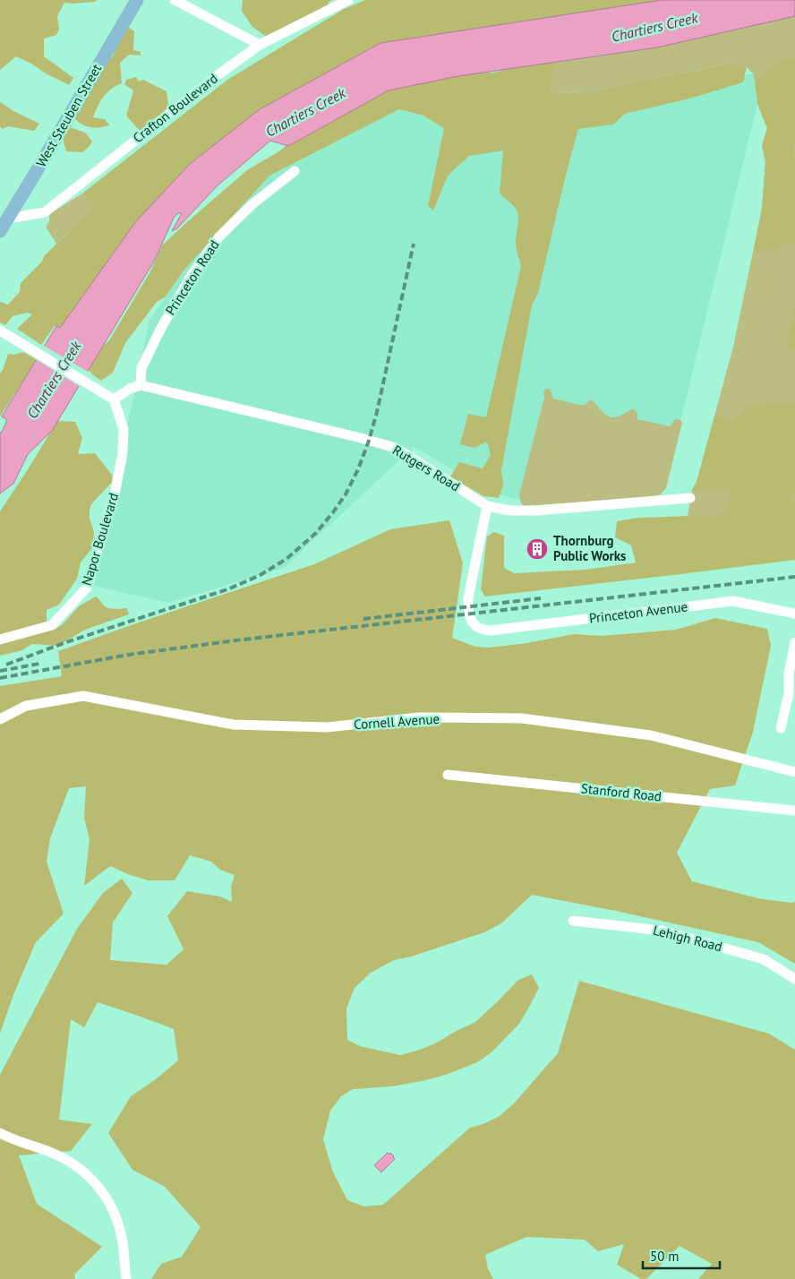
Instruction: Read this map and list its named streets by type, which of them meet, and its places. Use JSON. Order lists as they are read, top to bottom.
{
  "streets": {
    "main road": ["West Steuben Street"],
    "street": [
      "Crafton Boulevard",
      "Princeton Road",
      "Rutgers Road",
      "Napor Boulevard",
      "Princeton Avenue",
      "Cornell Avenue",
      "Stanford Road",
      "Lehigh Road"
    ]
  },
  "crossings": [
    ["Crafton Boulevard", "West Steuben Street"],
    ["Princeton Road", "Rutgers Road"],
    ["Rutgers Road", "Princeton Avenue"]
  ],
  "water": ["Chartiers Creek"],
  "places": {
    "building": ["Thornburg Public Works"]
  },
  "scale_bar": "50 m"
}
